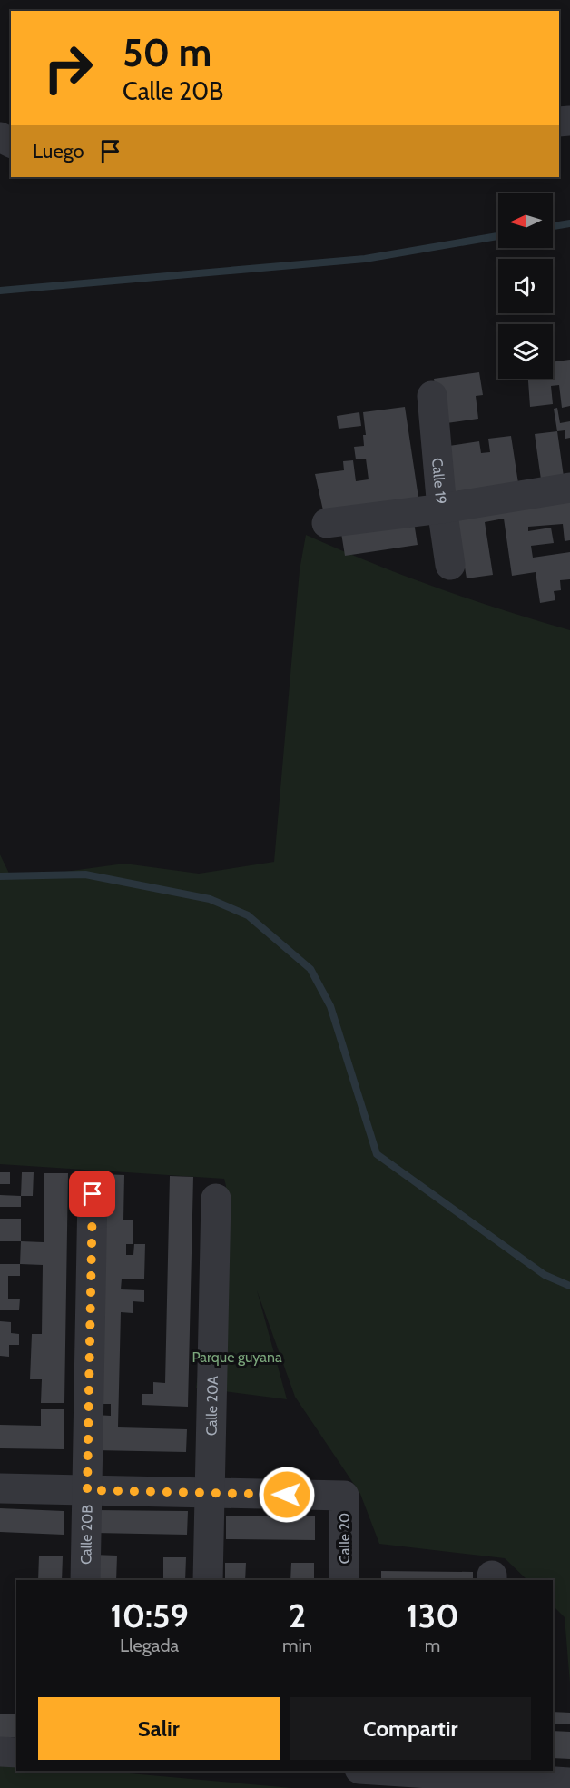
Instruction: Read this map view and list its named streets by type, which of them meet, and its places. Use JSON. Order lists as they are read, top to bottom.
{
  "streets": {
    "street": [
      "Calle 19",
      "Calle 20A",
      "Calle 20B",
      "Calle 20"
    ]
  },
  "crossings": [
    ["Calle 20A", "Calle 20"]
  ],
  "parks": ["Parque guyana"],
  "north": "left",
  "page": {
    "turn": ["50 m", "Calle 20B"],
    "then": "Luego",
    "eta": [
      "10:59",
      "Llegada",
      "2",
      "min",
      "130",
      "m"
    ],
    "buttons": ["Salir", "Compartir"]
  }
}
